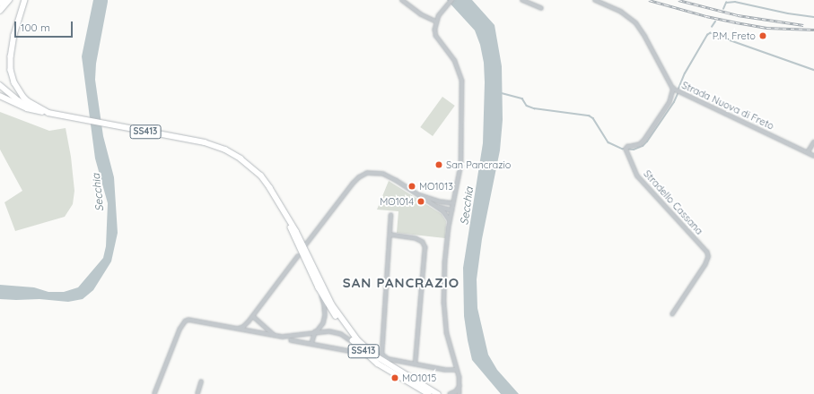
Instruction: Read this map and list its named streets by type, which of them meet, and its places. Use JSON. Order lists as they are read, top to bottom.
{
  "streets": {
    "main road": ["SS413"],
    "street": ["Strada Nuova di Freto", "Stradello Cassana"]
  },
  "crossings": [
    ["Strada Nuova di Freto", "Stradello Cassana"]
  ],
  "districts": ["SAN PANCRAZIO"],
  "water": ["Secchia"],
  "places": [
    "P.M. Freto",
    "San Pancrazio",
    "MO1013",
    "MO1014",
    "MO1015"
  ],
  "scale_bar": "100 m"
}
